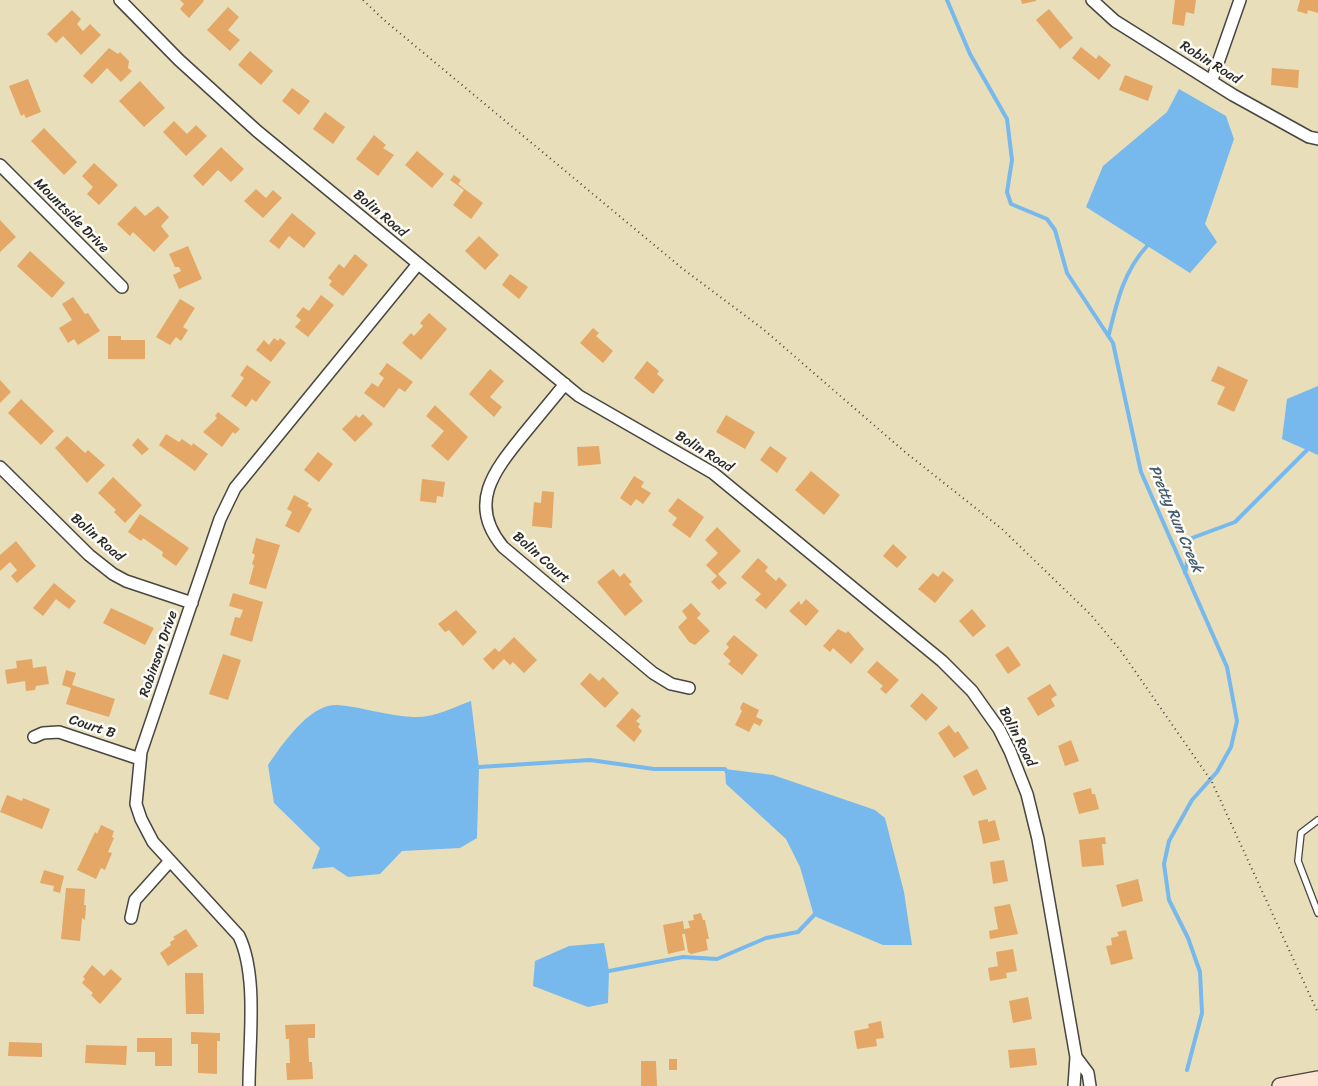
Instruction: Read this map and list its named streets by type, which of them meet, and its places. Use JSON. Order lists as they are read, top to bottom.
{
  "streets": {
    "street": [
      "Robin Road",
      "Bolin Road",
      "Mountside Drive",
      "Bolin Court",
      "Robinson Drive",
      "Court B"
    ]
  },
  "crossings": [
    ["Bolin Road", "Bolin Court"],
    ["Bolin Road", "Robinson Drive"],
    ["Robinson Drive", "Court B"]
  ],
  "water": ["Pretty Run Creek"]
}
